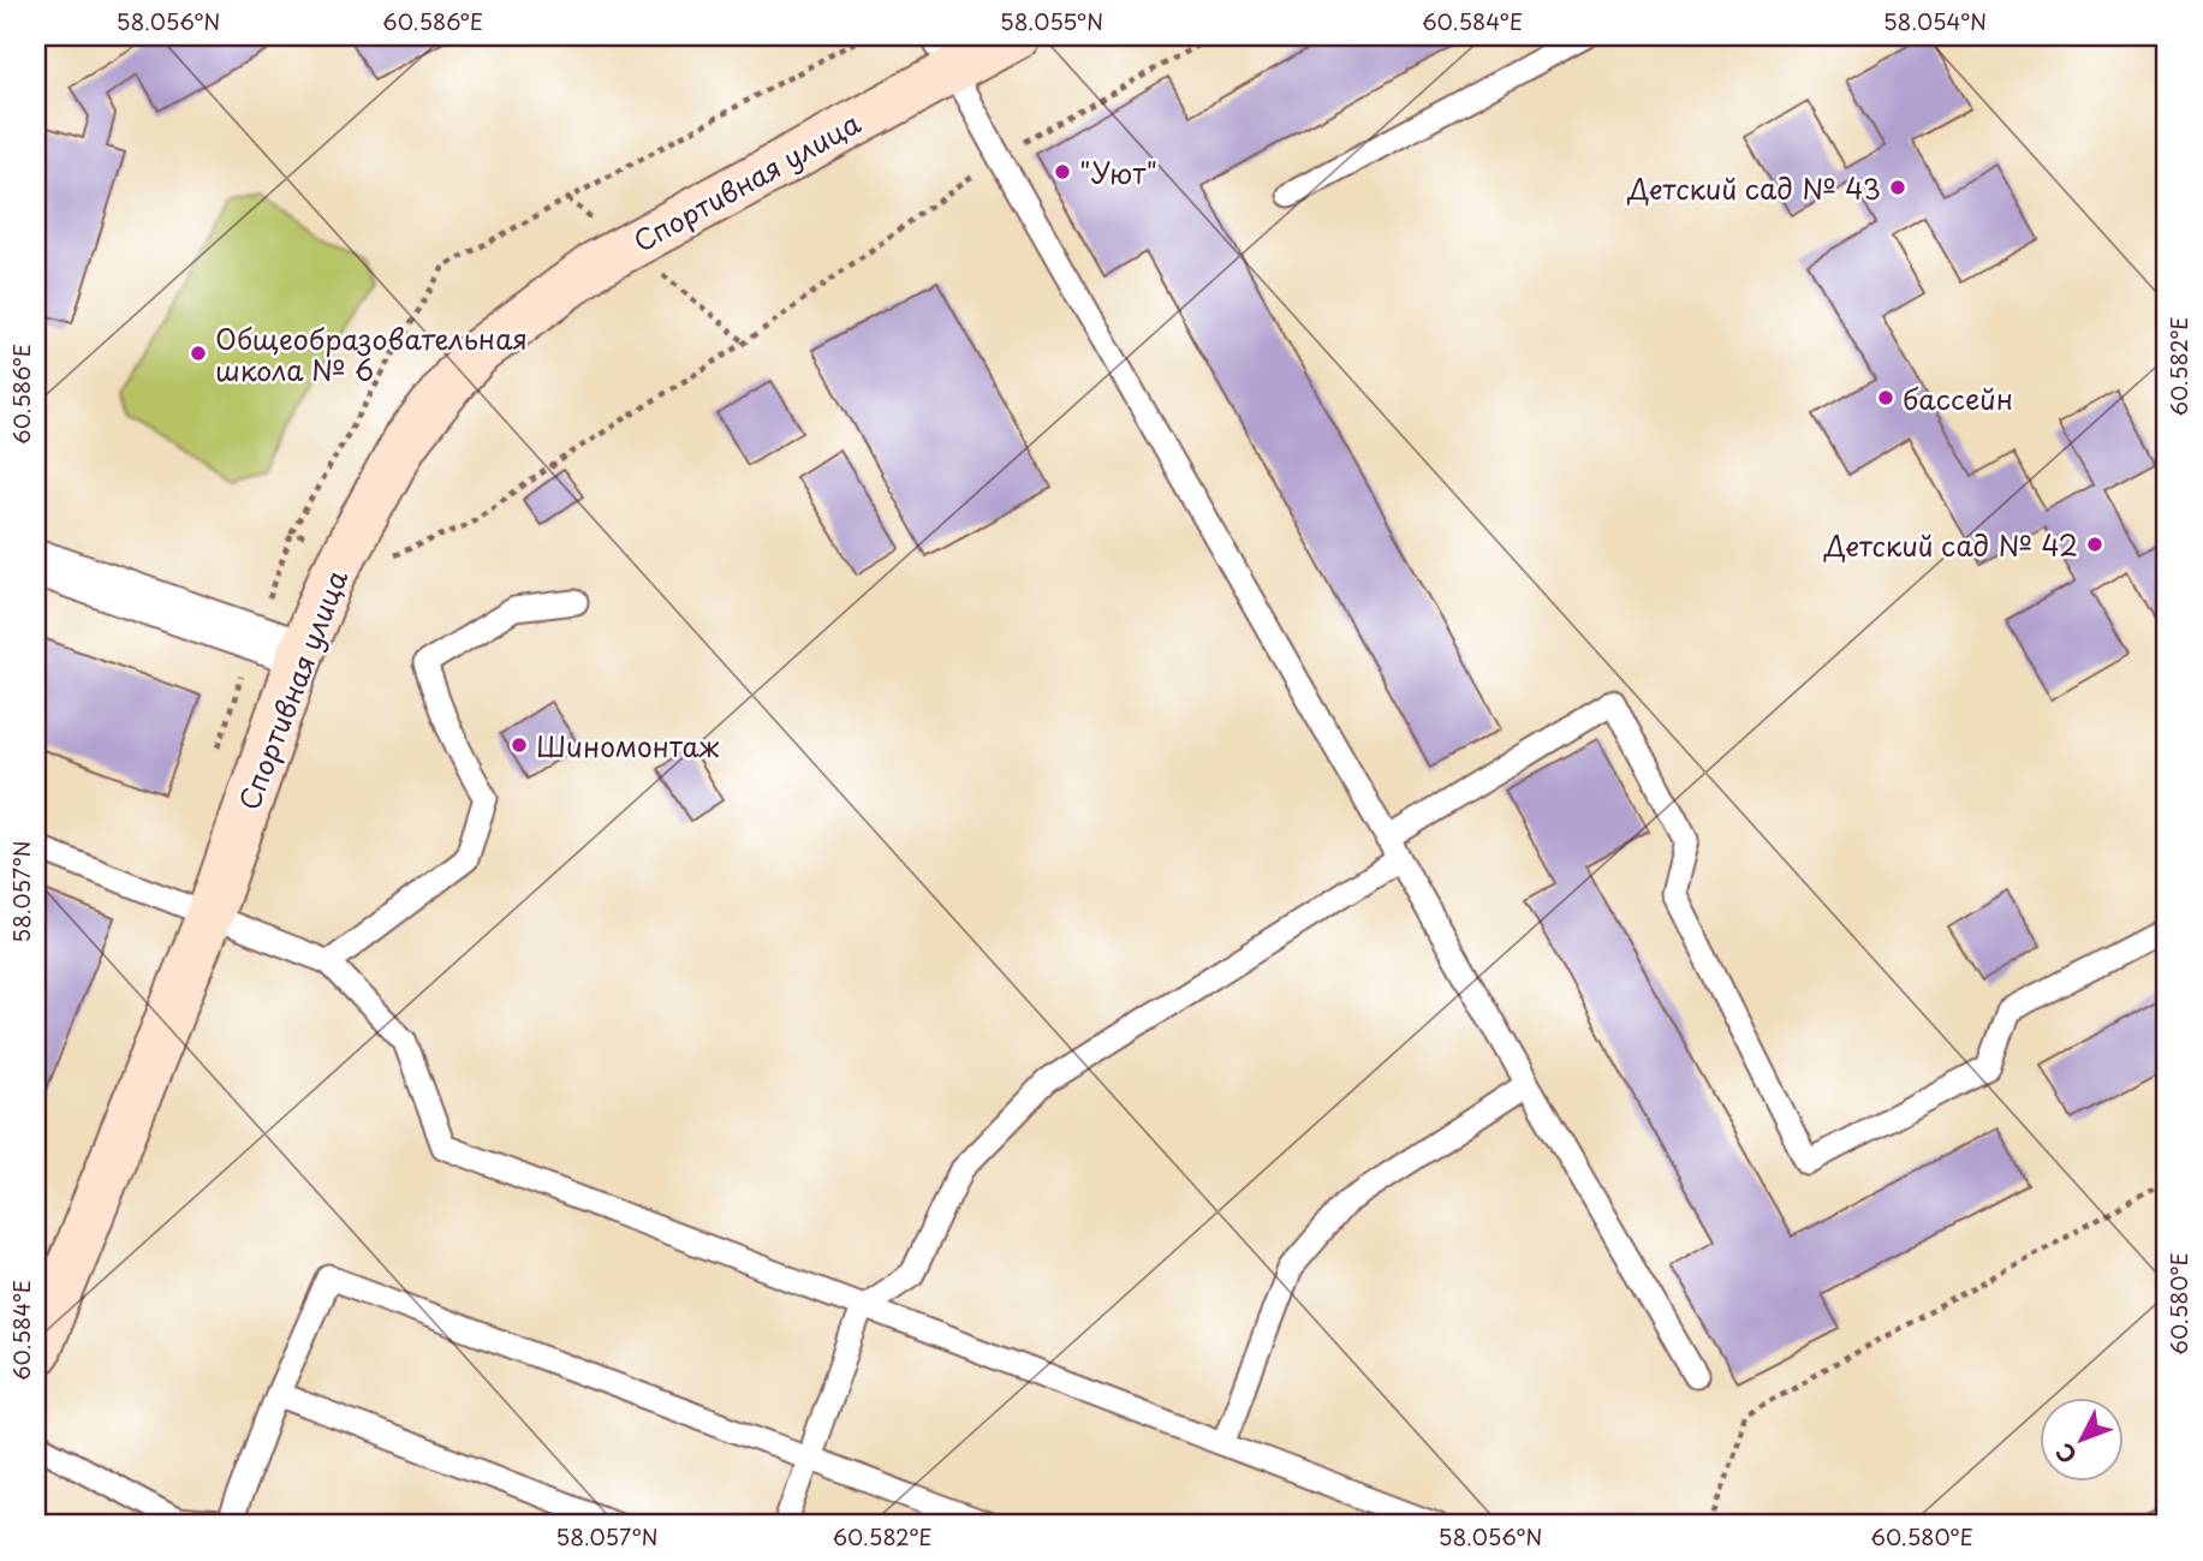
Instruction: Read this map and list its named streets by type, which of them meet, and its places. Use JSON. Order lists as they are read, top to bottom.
{
  "streets": {
    "street": ["Спортивная улица"]
  },
  "places": [
    "\"Уют\"",
    "Детский сад № 43",
    "Общеобразовательная школа № 6",
    "бассейн",
    "Детский сад № 42",
    "Шиномонтаж"
  ],
  "north": "bottom left",
  "coordinates": [
    "58.056°N",
    "60.586°E",
    "58.055°N",
    "60.584°E",
    "58.054°N",
    "60.582°E",
    "58.057°N",
    "60.580°E"
  ]
}
